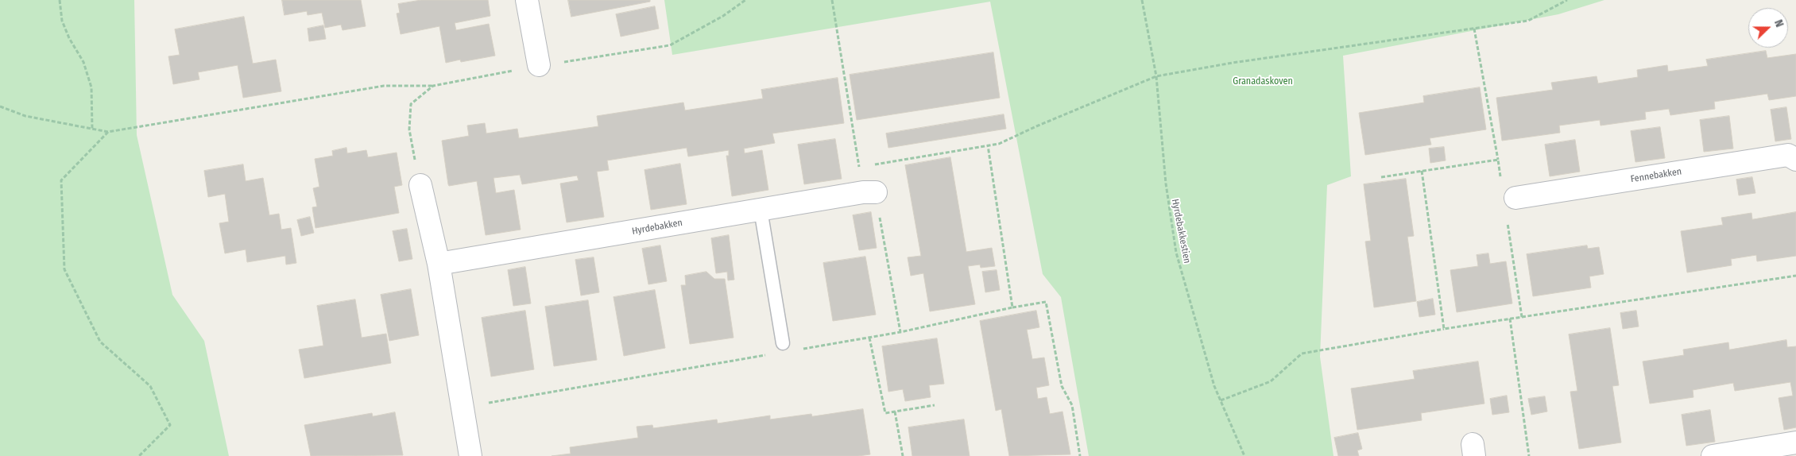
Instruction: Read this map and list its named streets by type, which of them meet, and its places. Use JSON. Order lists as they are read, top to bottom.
{
  "streets": {
    "street": ["Fennebakken", "Hyrdebakken"],
    "path": ["Hyrdebakkestien"]
  },
  "parks": ["Granadaskoven"],
  "north": "right"
}
